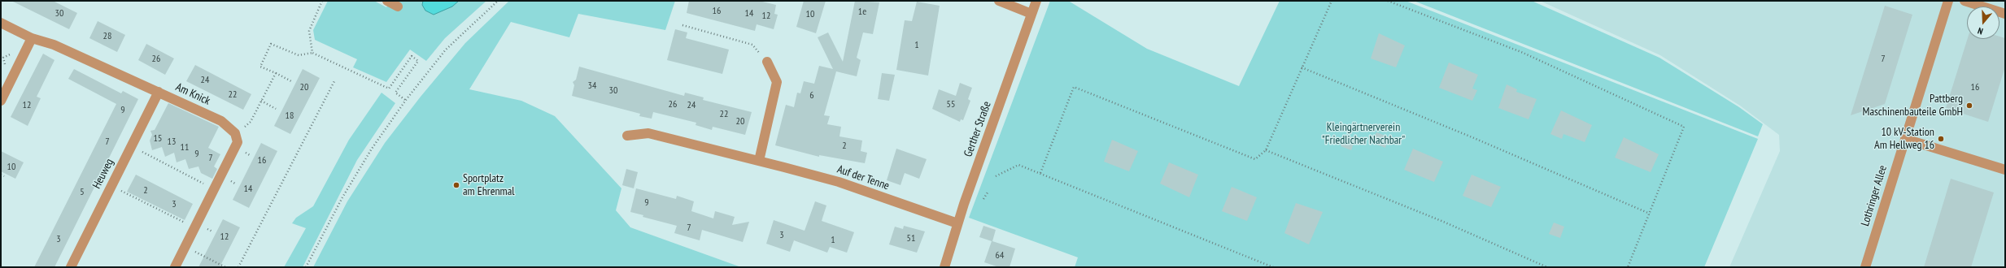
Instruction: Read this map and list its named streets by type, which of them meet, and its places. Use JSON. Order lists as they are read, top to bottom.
{
  "streets": {
    "street": [
      "Am Knick",
      "Gerther Straße",
      "Heuweg",
      "Auf der Tenne",
      "Lothringer Allee"
    ]
  },
  "crossings": [
    ["Am Knick", "Heuweg"],
    ["Gerther Straße", "Auf der Tenne"]
  ],
  "parks": ["Kleingärtnerverein \"Friedlicher Nachbar\""],
  "places": ["Pattberg Maschinenbauteile GmbH", "10 kV-Station Am Hellweg 16", "Sportplatz am Ehrenmal"],
  "house_numbers": [
    "16",
    "1e",
    "30",
    "14",
    "10",
    "12",
    "28",
    "1",
    "26",
    "7",
    "24",
    "34",
    "20",
    "16",
    "30",
    "22",
    "6",
    "26",
    "55",
    "12",
    "24",
    "9",
    "22",
    "18",
    "20",
    "15",
    "7",
    "13",
    "2",
    "11",
    "9",
    "7",
    "16",
    "10",
    "14",
    "2",
    "5",
    "9",
    "3",
    "7",
    "3",
    "12",
    "51",
    "3",
    "1",
    "64"
  ],
  "north": "bottom"
}
